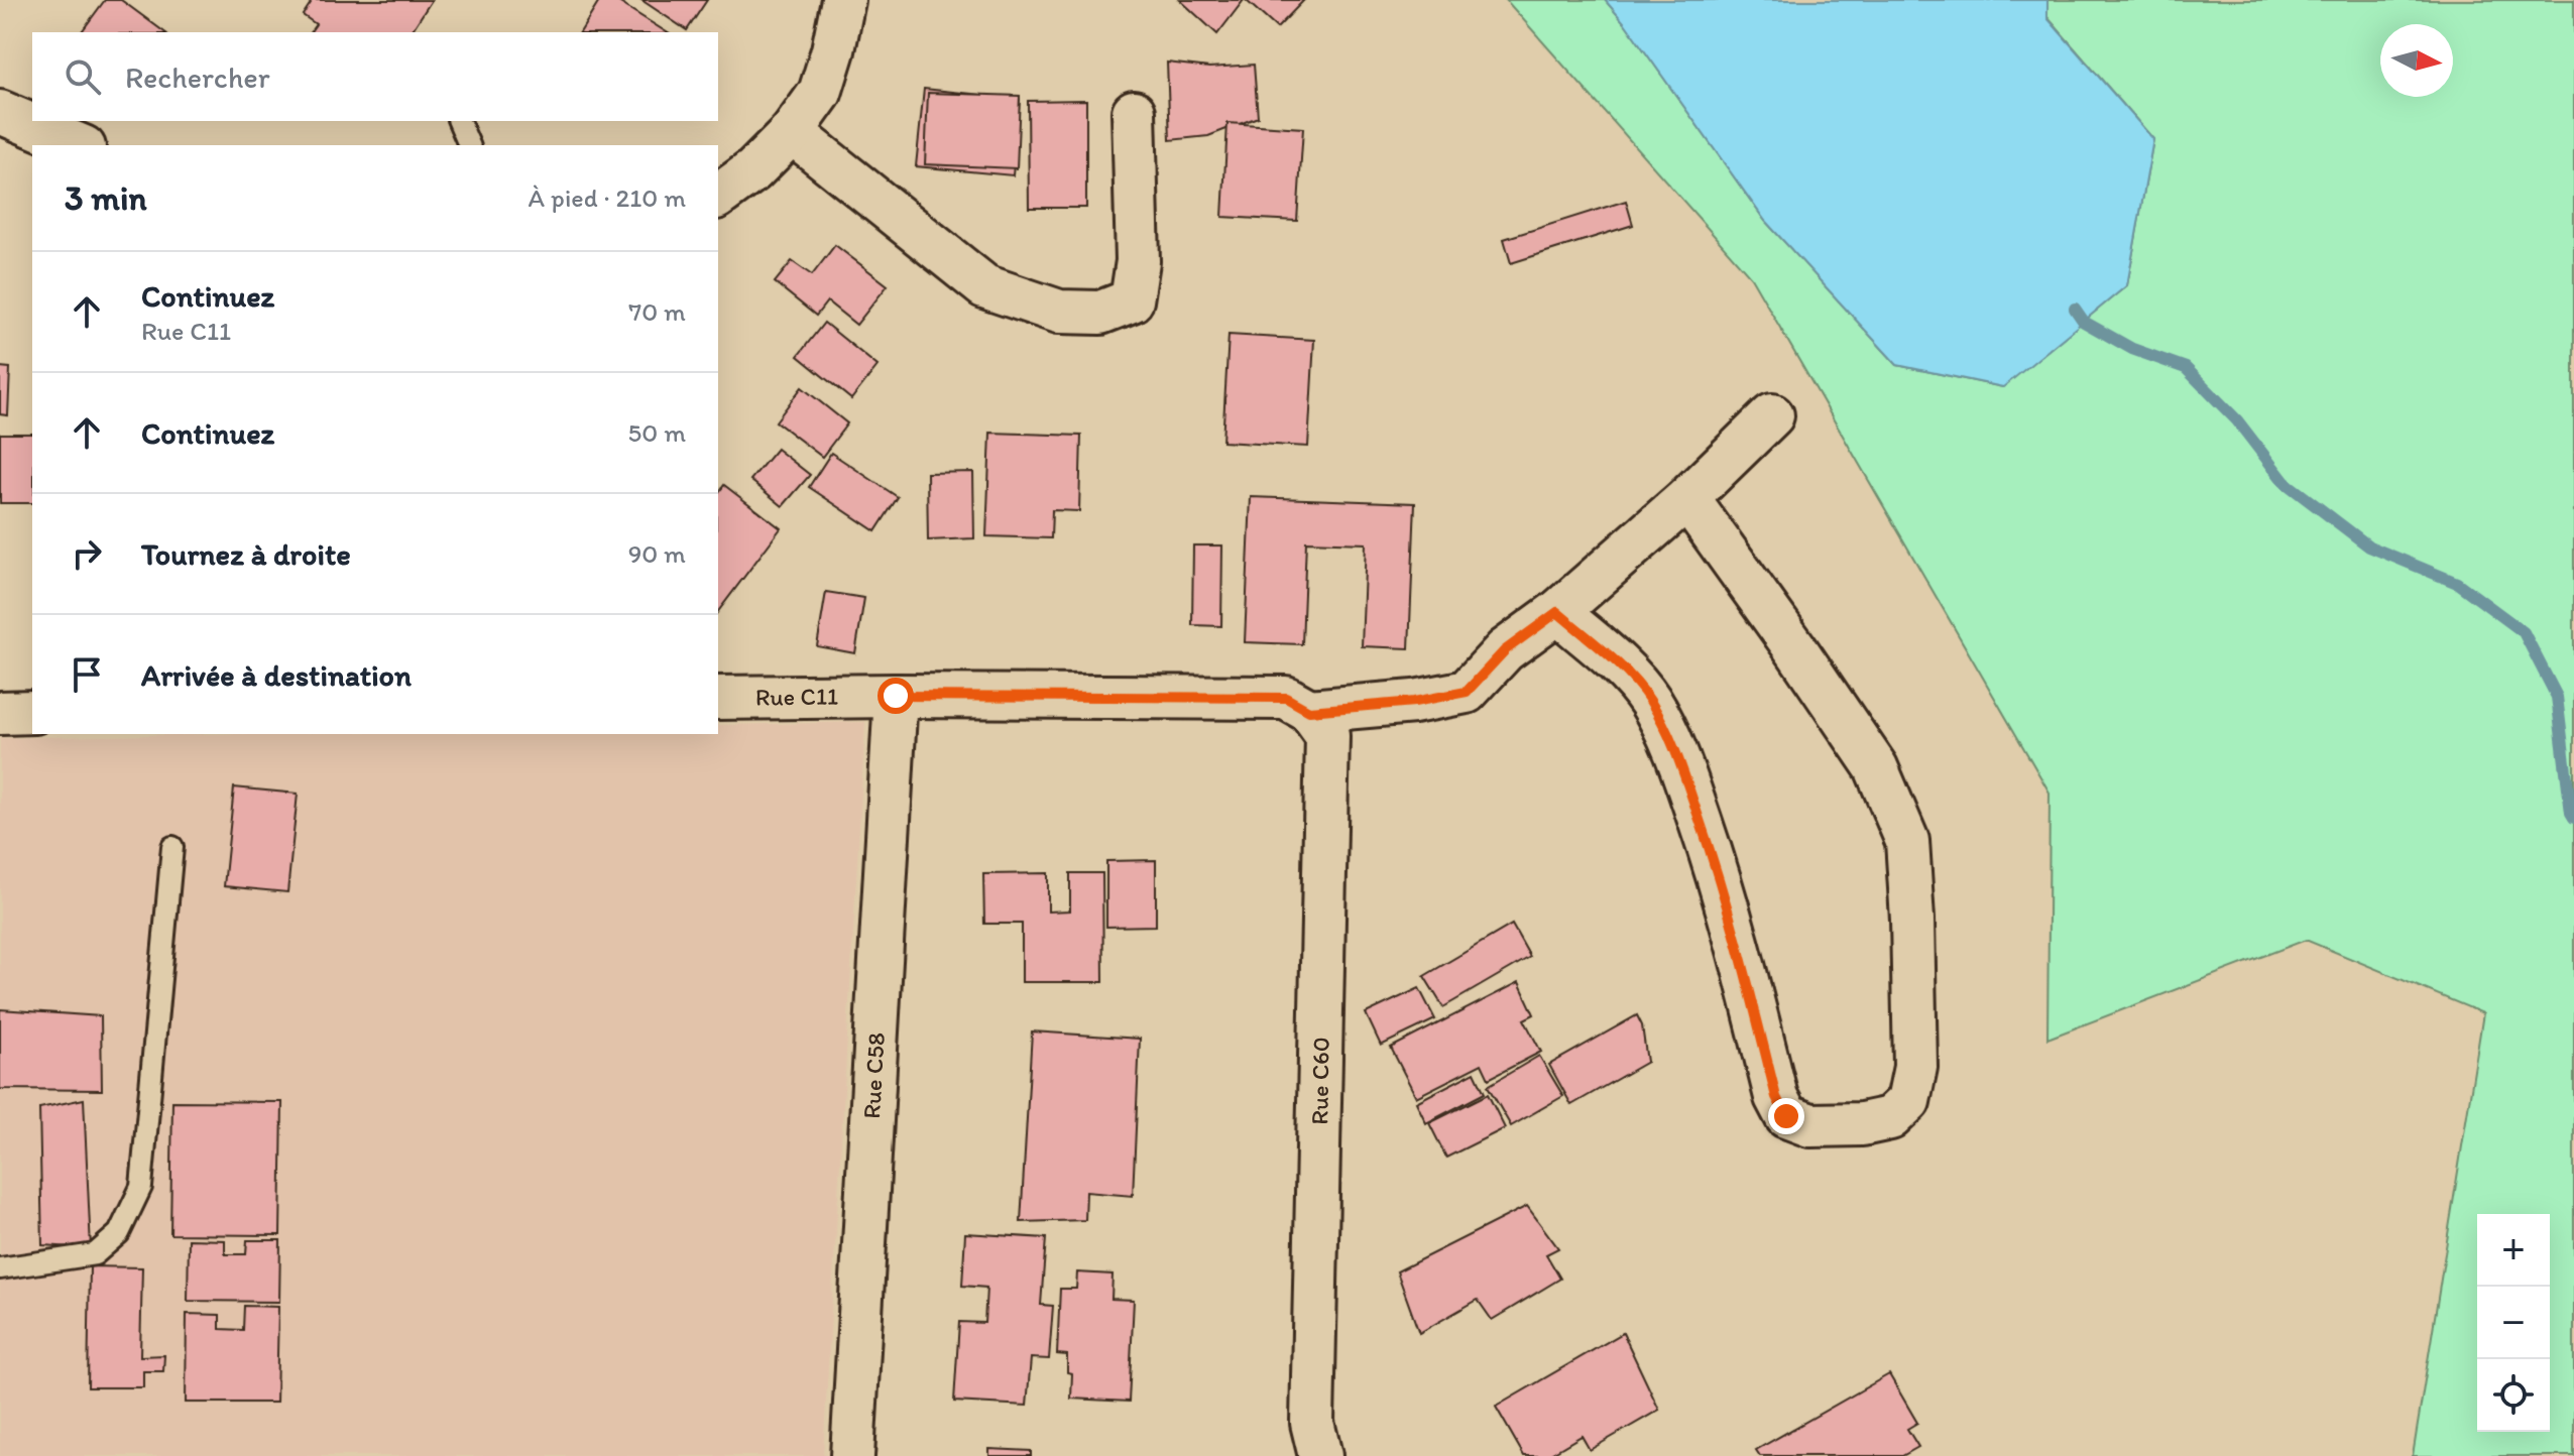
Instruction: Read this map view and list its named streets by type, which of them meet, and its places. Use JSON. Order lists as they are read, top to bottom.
{
  "streets": {
    "street": ["Rue C11", "Rue C58", "Rue C60"]
  },
  "crossings": [
    ["Rue C11", "Rue C58"],
    ["Rue C11", "Rue C60"]
  ],
  "north": "right",
  "page": {
    "search": "Rechercher",
    "heading": ["3 min", "À pied · 210 m"],
    "list": [
      ["Continuez", "Rue C11", "70 m"],
      ["Continuez", "50 m"],
      ["Tournez à droite", "90 m"],
      "Arrivée à destination"
    ],
    "map_buttons": ["+", "−"]
  }
}
